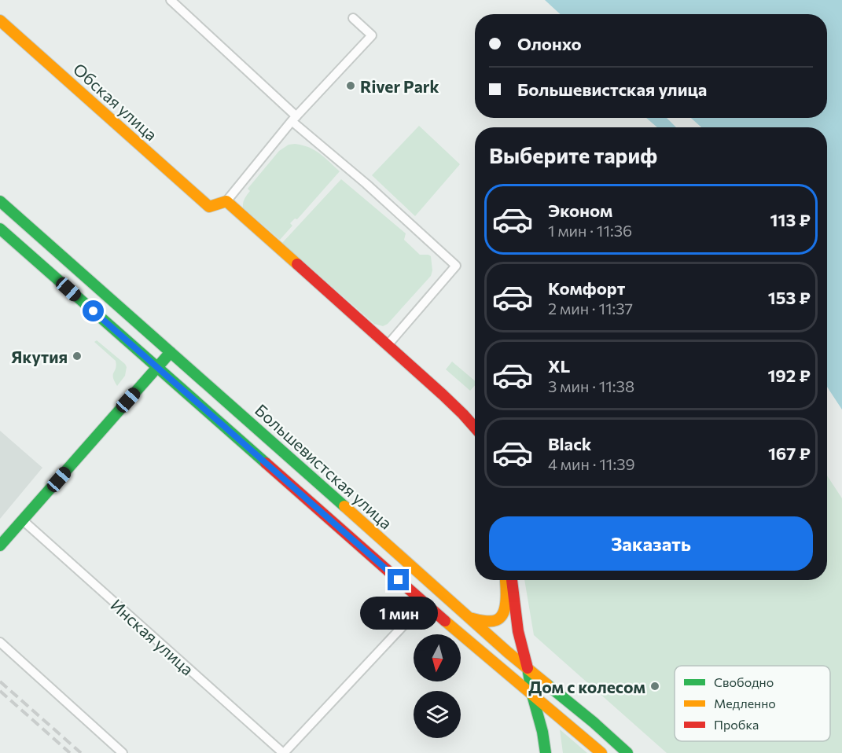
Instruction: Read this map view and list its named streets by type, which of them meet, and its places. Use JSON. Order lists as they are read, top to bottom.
{
  "streets": {
    "main road": ["Обская улица", "Большевистская улица"],
    "street": ["Инская улица"]
  },
  "places": ["River Park", "Якутия", "Дом с колесом"],
  "legend": ["Свободно", "Медленно", "Пробка"],
  "north": "bottom",
  "page": {
    "banner": ["Олонхо", "Большевистская улица"],
    "heading": "Выберите тариф",
    "list": [
      {
        "name": "Эконом",
        "note": "1 мин · 11:36",
        "value": "113 ₽"
      },
      {
        "name": "Комфорт",
        "note": "2 мин · 11:37",
        "value": "153 ₽"
      },
      {
        "name": "XL",
        "note": "3 мин · 11:38",
        "value": "192 ₽"
      },
      {
        "name": "Black",
        "note": "4 мин · 11:39",
        "value": "167 ₽"
      }
    ],
    "buttons": "Заказать",
    "bubble": "1 мин"
  }
}
